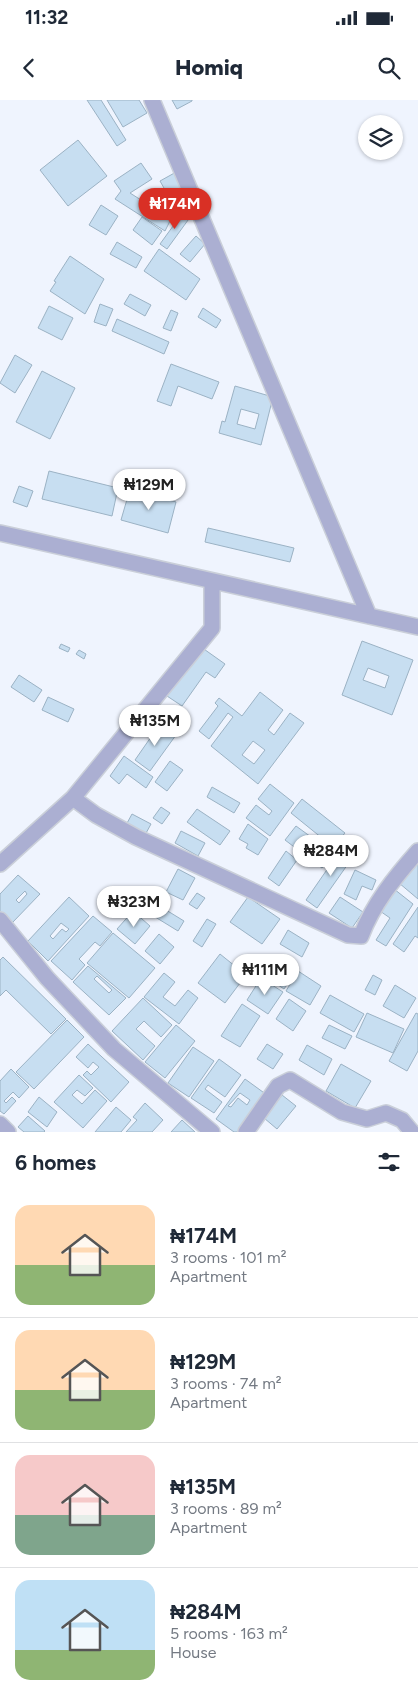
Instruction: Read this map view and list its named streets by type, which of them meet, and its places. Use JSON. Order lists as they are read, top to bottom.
{
  "page": {
    "status": "11:32",
    "header": "Homiq",
    "price": [
      "₦174M",
      "₦129M",
      "₦135M",
      "₦284M",
      "₦323M",
      "₦111M"
    ],
    "heading": "6 homes",
    "list": [
      {
        "name": "₦174M",
        "note": "3 rooms · 101 m² · Apartment"
      },
      {
        "name": "₦129M",
        "note": "3 rooms · 74 m² · Apartment"
      },
      {
        "name": "₦135M",
        "note": "3 rooms · 89 m² · Apartment"
      },
      {
        "name": "₦284M",
        "note": "5 rooms · 163 m² · House"
      }
    ]
  }
}
